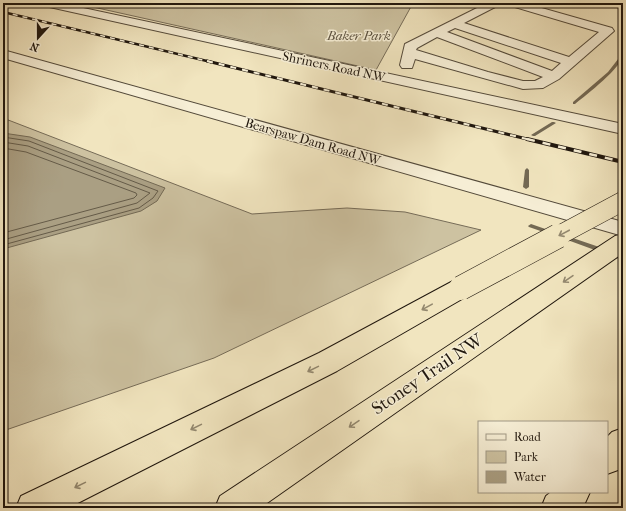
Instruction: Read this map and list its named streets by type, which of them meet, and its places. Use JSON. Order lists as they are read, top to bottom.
{
  "streets": {
    "highway": ["Stoney Trail NW"],
    "street": ["Shriners Road NW", "Bearspaw Dam Road NW"]
  },
  "parks": ["Baker Park"],
  "legend": ["Road", "Park", "Water"],
  "north": "bottom"
}
